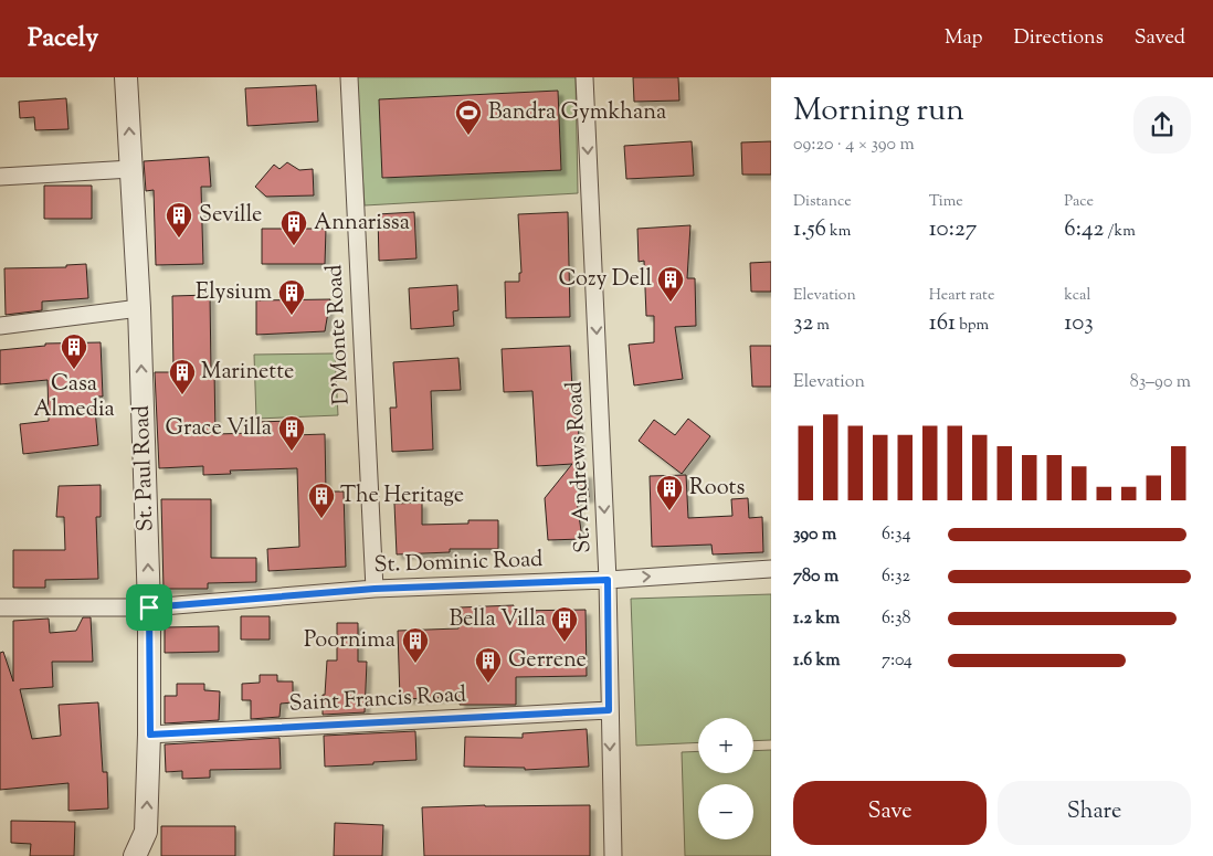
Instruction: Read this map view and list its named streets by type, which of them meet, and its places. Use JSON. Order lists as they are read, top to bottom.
{
  "streets": {
    "street": [
      "D'Monte Road",
      "St. Andrews Road",
      "St. Paul Road",
      "St. Dominic Road",
      "Saint Francis Road"
    ]
  },
  "crossings": [
    ["D'Monte Road", "St. Dominic Road"],
    ["St. Andrews Road", "St. Dominic Road"],
    ["St. Andrews Road", "Saint Francis Road"],
    ["St. Paul Road", "St. Dominic Road"],
    ["St. Paul Road", "Saint Francis Road"]
  ],
  "one_way": ["St. Andrews Road", "St. Paul Road"],
  "places": {
    "sports": ["Bandra Gymkhana"],
    "building": [
      "Seville",
      "Annarissa",
      "Cozy Dell",
      "Elysium",
      "Casa Almedia",
      "Marinette",
      "Grace Villa",
      "Roots",
      "The Heritage",
      "Bella Villa",
      "Poornima",
      "Gerrene"
    ]
  },
  "page": {
    "header": "Pacely",
    "nav": ["Map", "Directions", "Saved"],
    "heading": ["Morning run", "09:20 · 4 × 390 m"],
    "stats": [
      ["Distance", "1.56 km"],
      ["Time", "10:27"],
      ["Pace", "6:42 /km"],
      ["Elevation", "32 m"],
      ["Heart rate", "161 bpm"],
      ["kcal", "103"]
    ],
    "chart": ["Elevation", "83–90 m"],
    "list": [
      {
        "name": "390 m",
        "note": "6:34"
      },
      {
        "name": "780 m",
        "note": "6:32"
      },
      {
        "name": "1.2 km",
        "note": "6:38"
      },
      {
        "name": "1.6 km",
        "note": "7:04"
      }
    ],
    "map_buttons": ["+", "−"],
    "buttons": ["Save", "Share"]
  }
}
